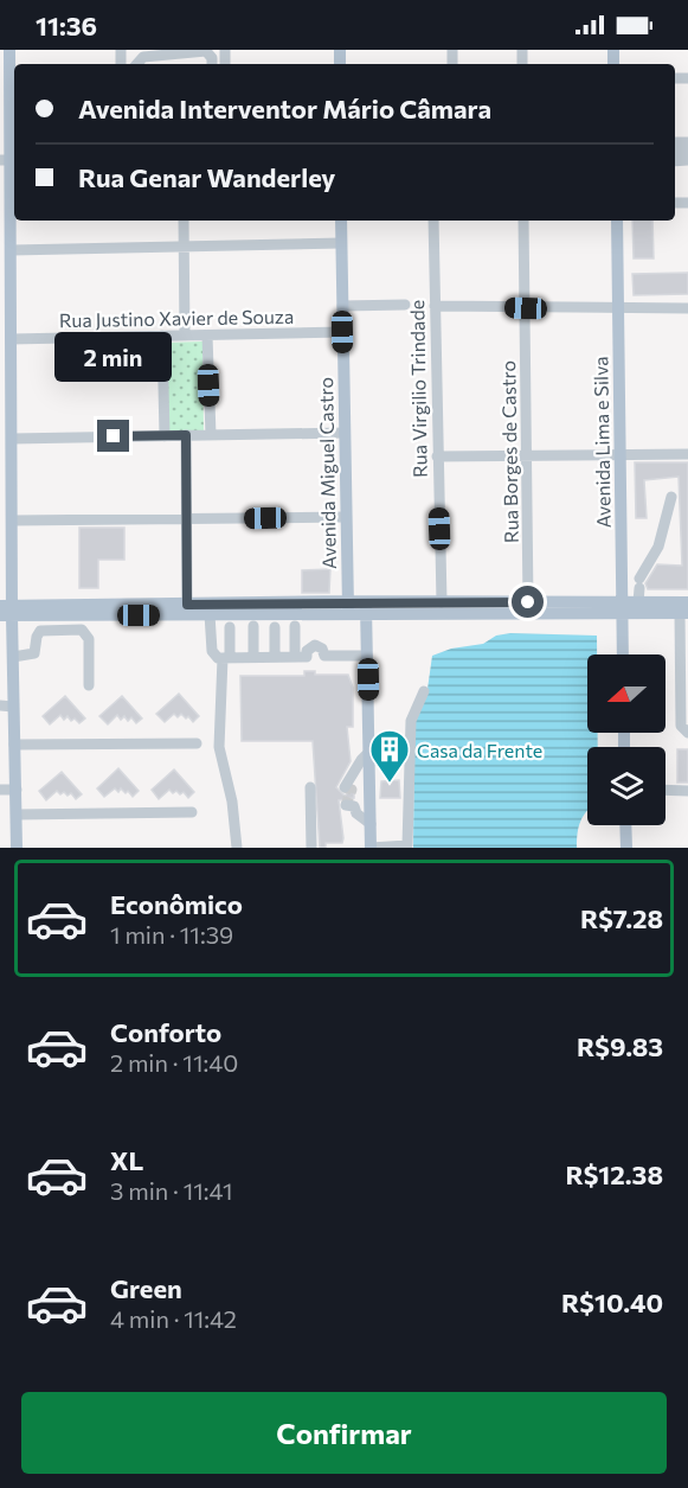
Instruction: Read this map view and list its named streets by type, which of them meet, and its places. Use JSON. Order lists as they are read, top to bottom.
{
  "streets": {
    "main road": ["Avenida Lima e Silva", "Avenida Miguel Castro"],
    "street": ["Rua Justino Xavier de Souza", "Rua Virgilio Trindade", "Rua Borges de Castro"]
  },
  "crossings": [
    ["Rua Justino Xavier de Souza", "Avenida Miguel Castro"]
  ],
  "places": {
    "building": ["Casa da Frente"]
  },
  "north": "left",
  "page": {
    "status": "11:36",
    "banner": ["Avenida Interventor Mário Câmara", "Rua Genar Wanderley"],
    "bubble": "2 min",
    "list": [
      {
        "name": "Econômico",
        "note": "1 min · 11:39",
        "value": "R$7.28"
      },
      {
        "name": "Conforto",
        "note": "2 min · 11:40",
        "value": "R$9.83"
      },
      {
        "name": "XL",
        "note": "3 min · 11:41",
        "value": "R$12.38"
      },
      {
        "name": "Green",
        "note": "4 min · 11:42",
        "value": "R$10.40"
      }
    ],
    "buttons": "Confirmar"
  }
}
